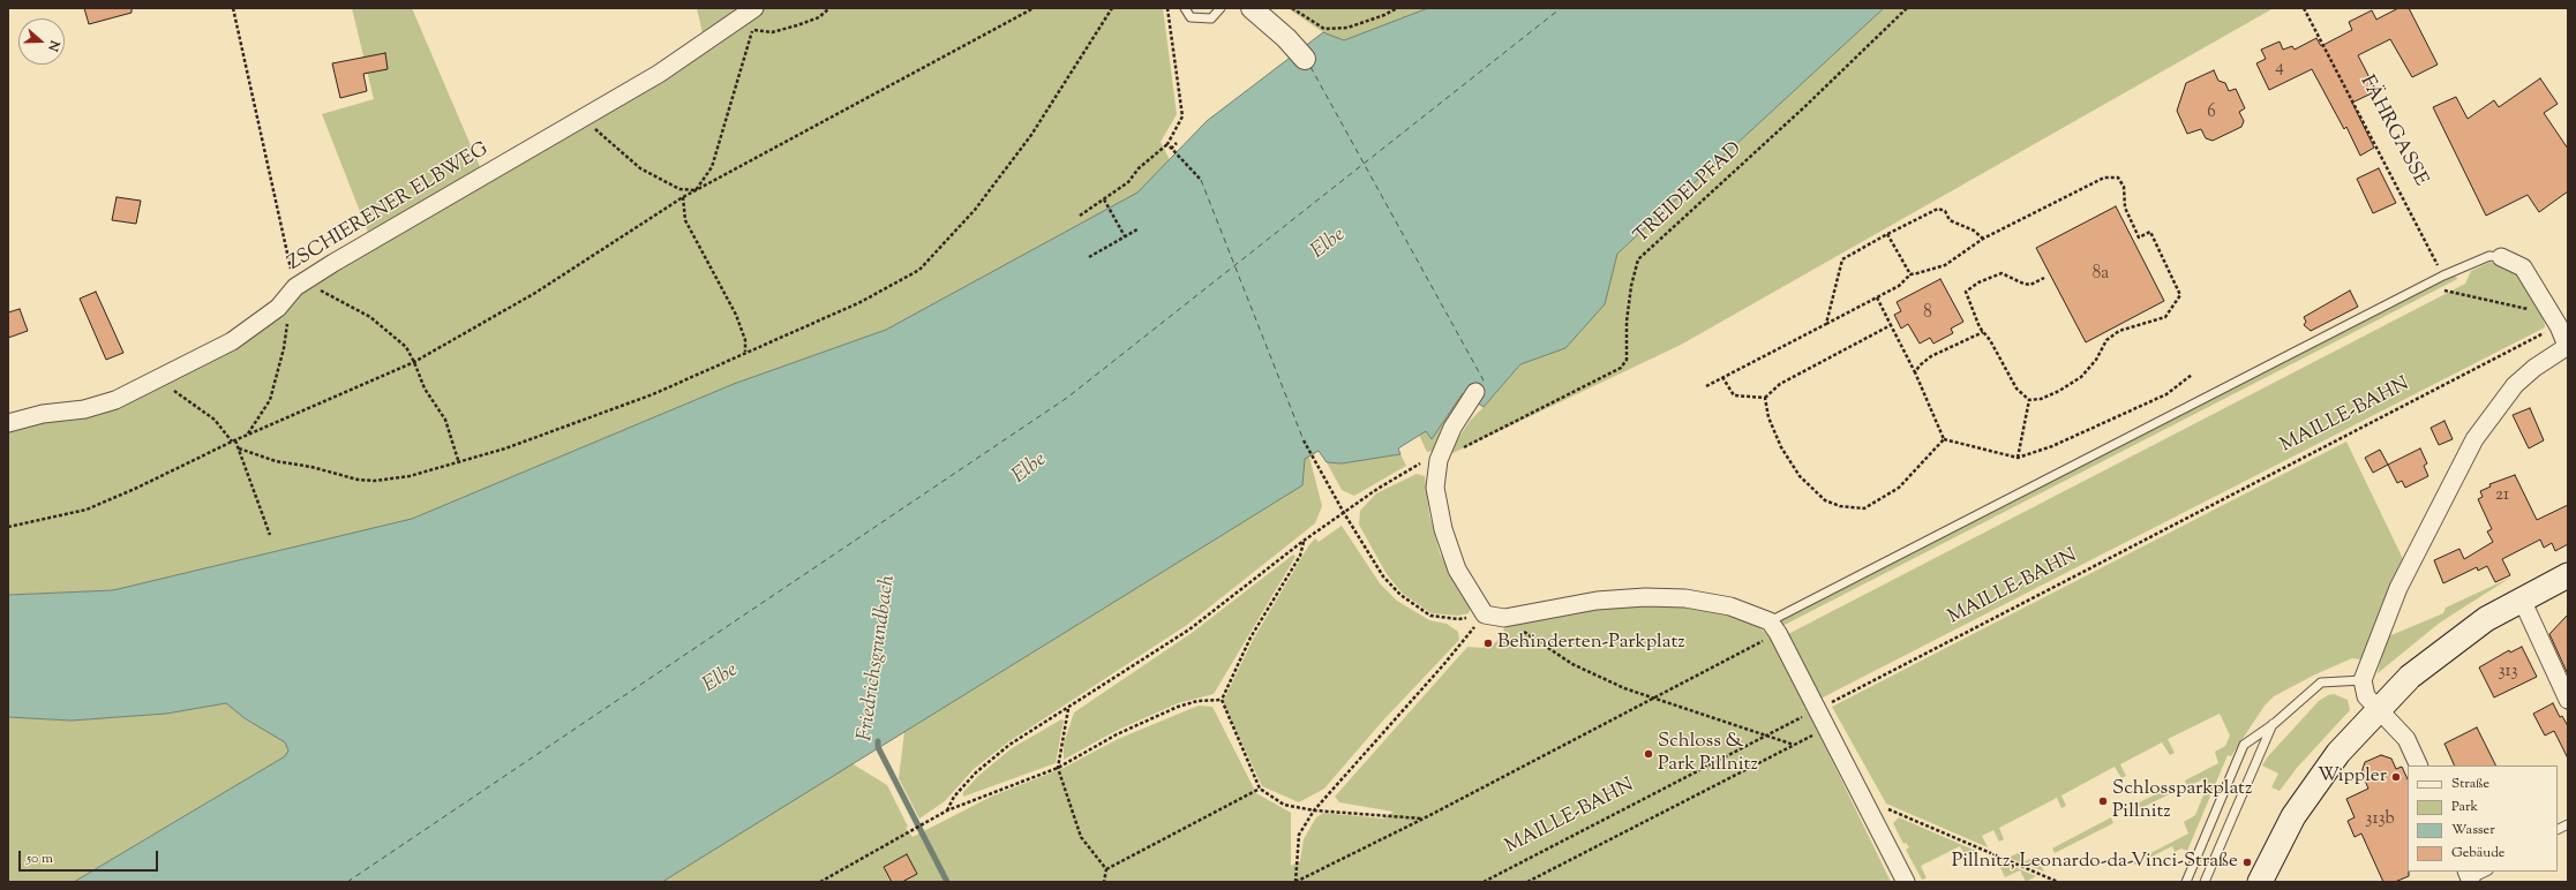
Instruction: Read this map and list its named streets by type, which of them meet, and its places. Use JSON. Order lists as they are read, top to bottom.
{
  "streets": {
    "street": ["ZSCHIERENER ELBWEG"],
    "path": ["FÄHRGASSE", "TREIDELPFAD", "MAILLE-BAHN"]
  },
  "water": ["Elbe", "Friedrichsgrundbach"],
  "places": [
    "Behinderten-Parkplatz",
    "Schloss & Park Pillnitz",
    "Wippler",
    "Schlossparkplatz Pillnitz",
    "Pillnitz, Leonardo-da-Vinci-Straße"
  ],
  "house_numbers": [
    "4",
    "6",
    "8a",
    "8",
    "21",
    "313",
    "313b"
  ],
  "legend": [
    "Straße",
    "Park",
    "Wasser",
    "Gebäude"
  ],
  "scale_bar": "50 m",
  "north": "right"
}
